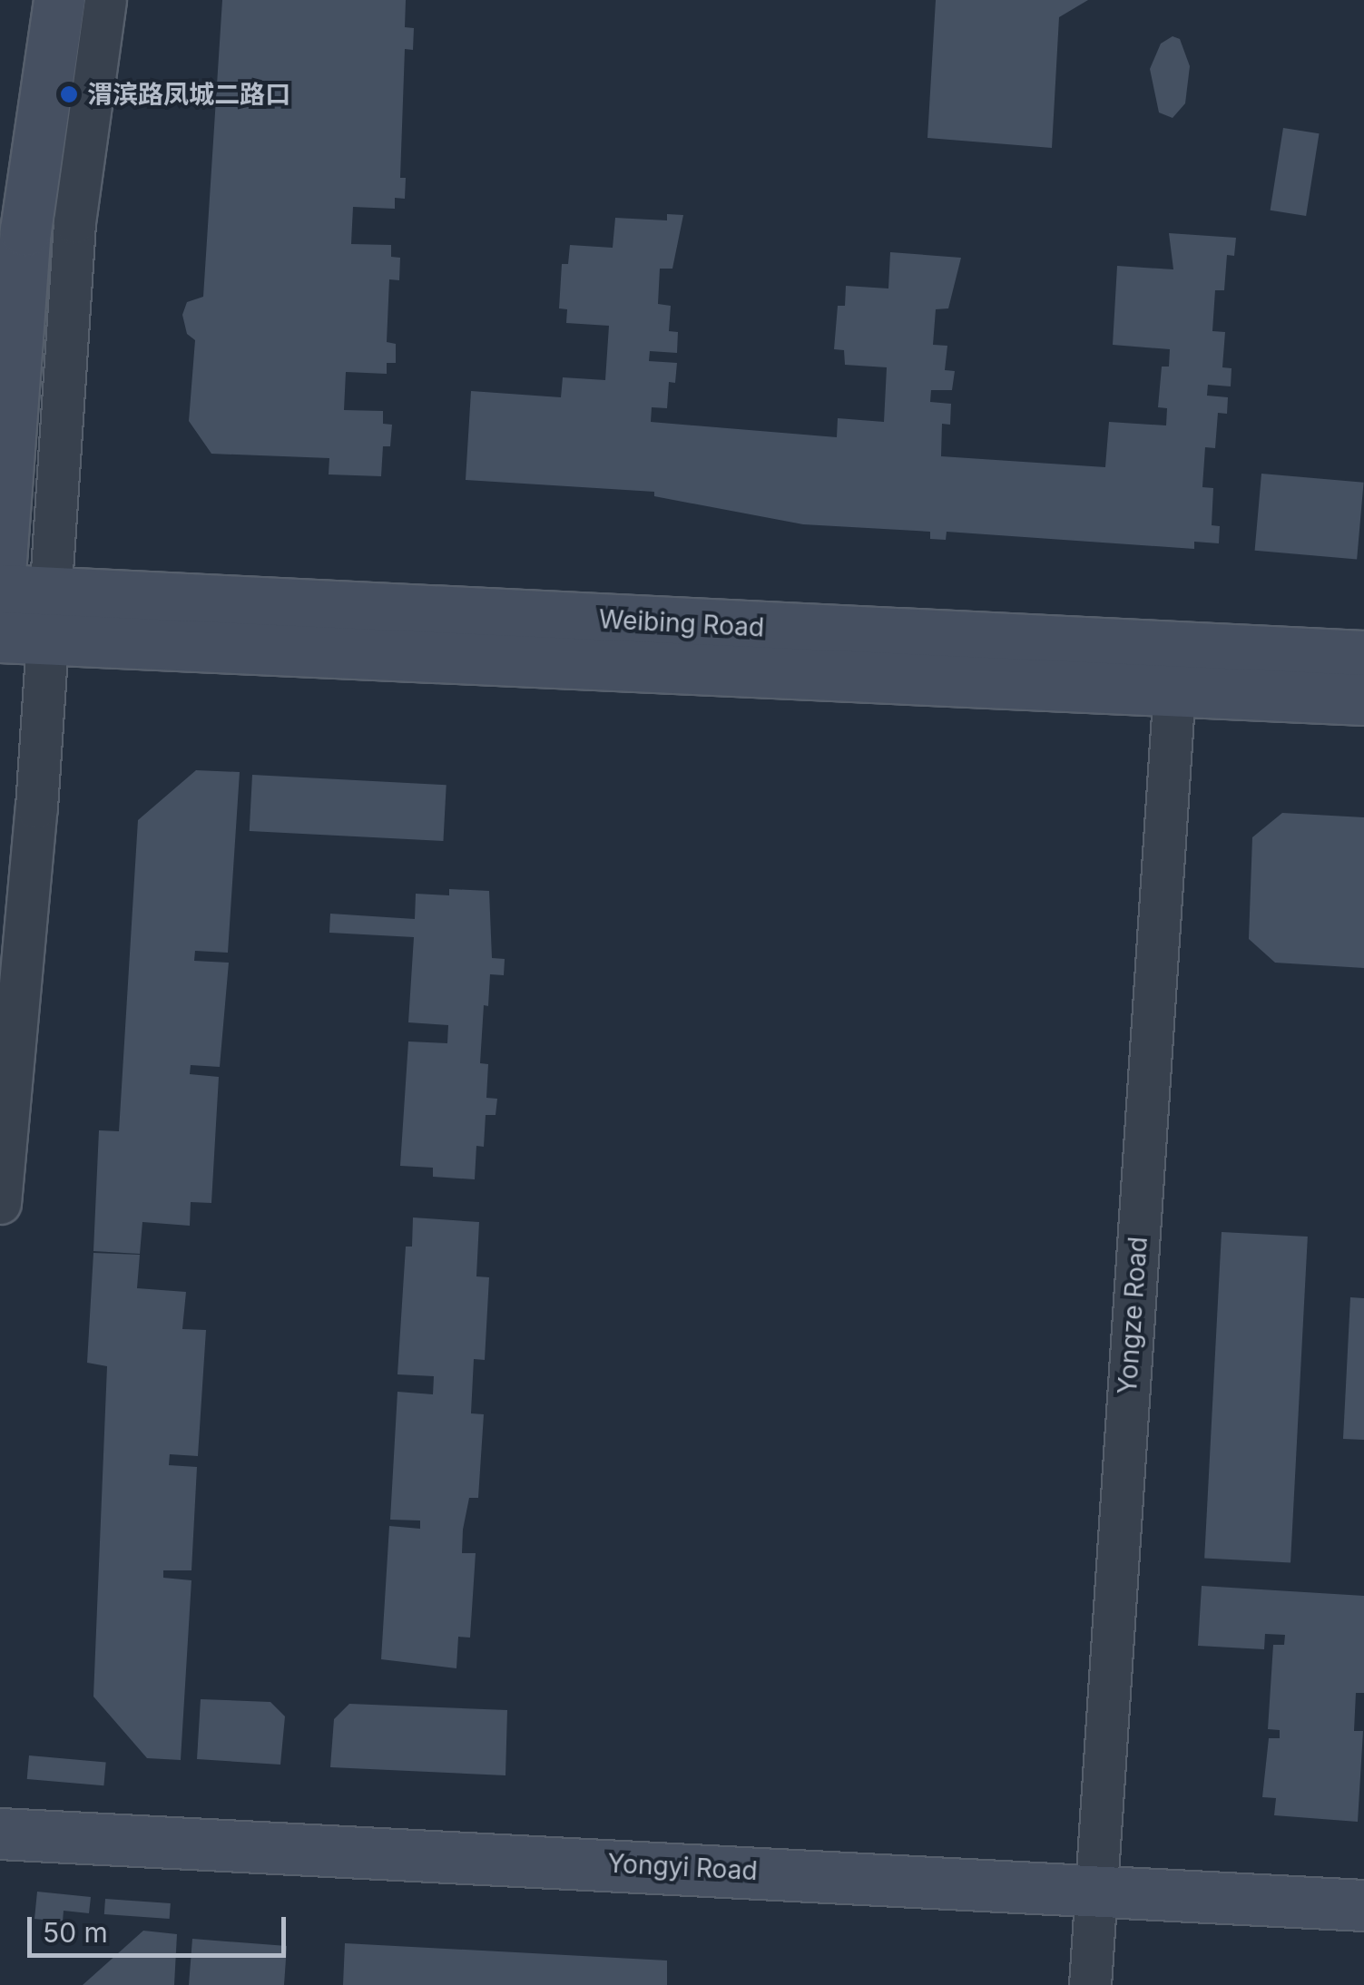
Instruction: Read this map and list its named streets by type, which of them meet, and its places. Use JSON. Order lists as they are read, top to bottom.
{
  "streets": {
    "street": ["Weibing Road", "Yongze Road", "Yongyi Road"]
  },
  "crossings": [
    ["Weibing Road", "Yongze Road"],
    ["Yongze Road", "Yongyi Road"]
  ],
  "places": ["渭滨路凤城二路口"],
  "scale_bar": "50 m"
}
